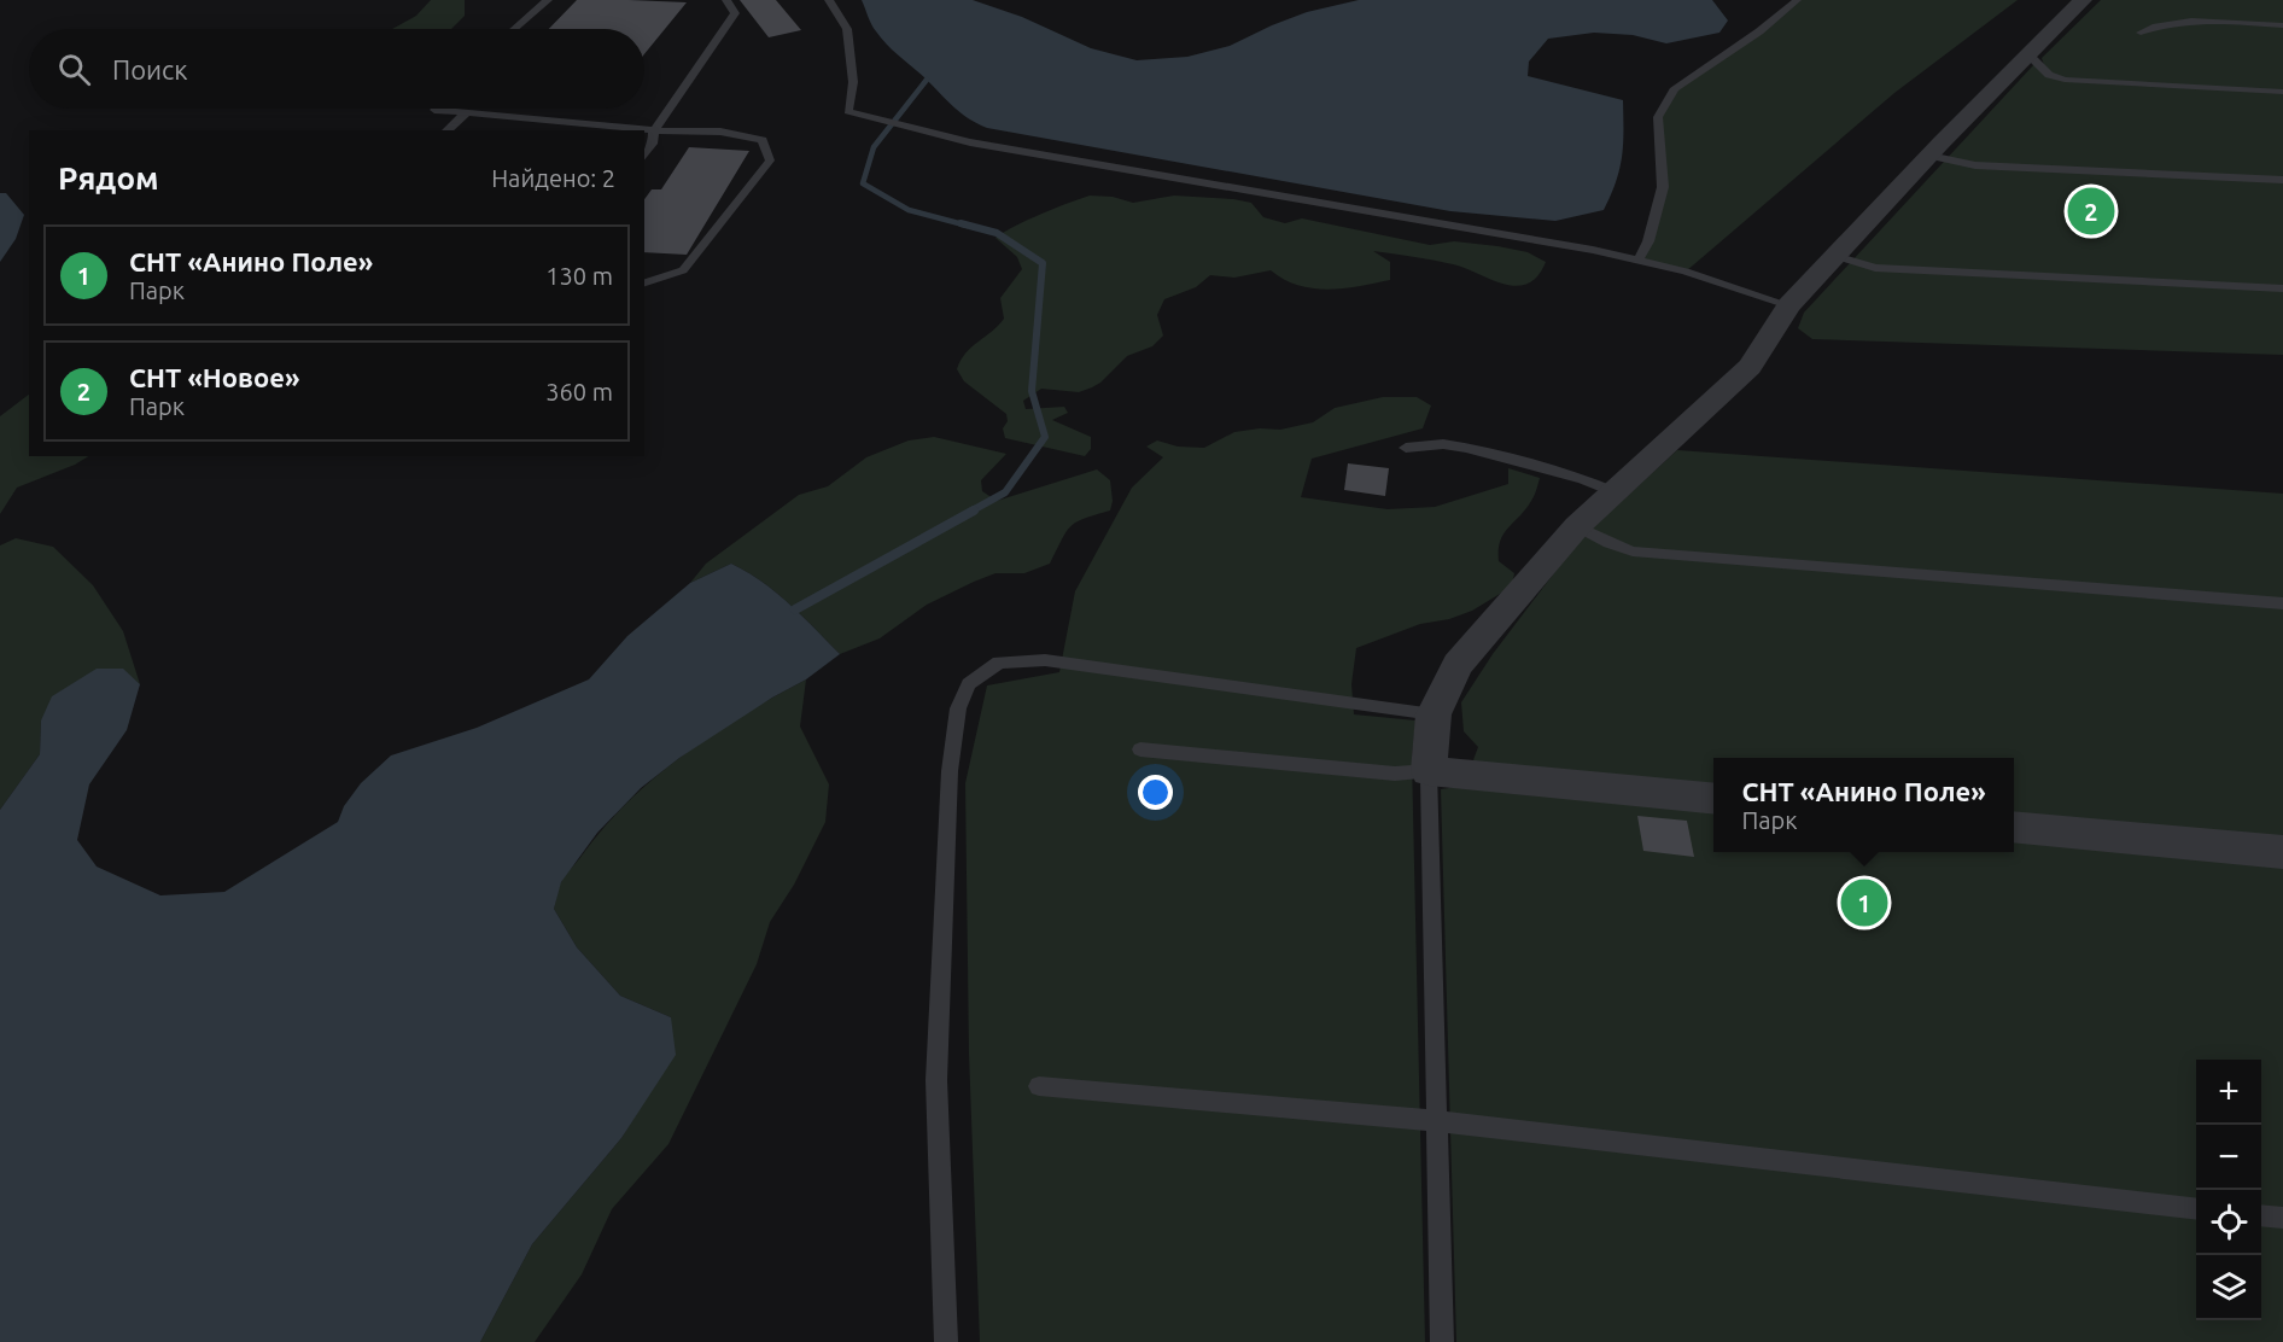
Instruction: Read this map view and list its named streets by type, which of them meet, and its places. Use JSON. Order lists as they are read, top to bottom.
{
  "page": {
    "search": "Поиск",
    "heading": ["Рядом", "Найдено: 2"],
    "pins": ["2", "1"],
    "list": [
      {
        "mark": "1",
        "name": "СНТ «Анино Поле»",
        "note": "Парк",
        "value": "130 m"
      },
      {
        "mark": "2",
        "name": "СНТ «Новое»",
        "note": "Парк",
        "value": "360 m"
      }
    ],
    "popup": ["СНТ «Анино Поле»", "Парк"],
    "map_buttons": ["+", "−"]
  }
}
